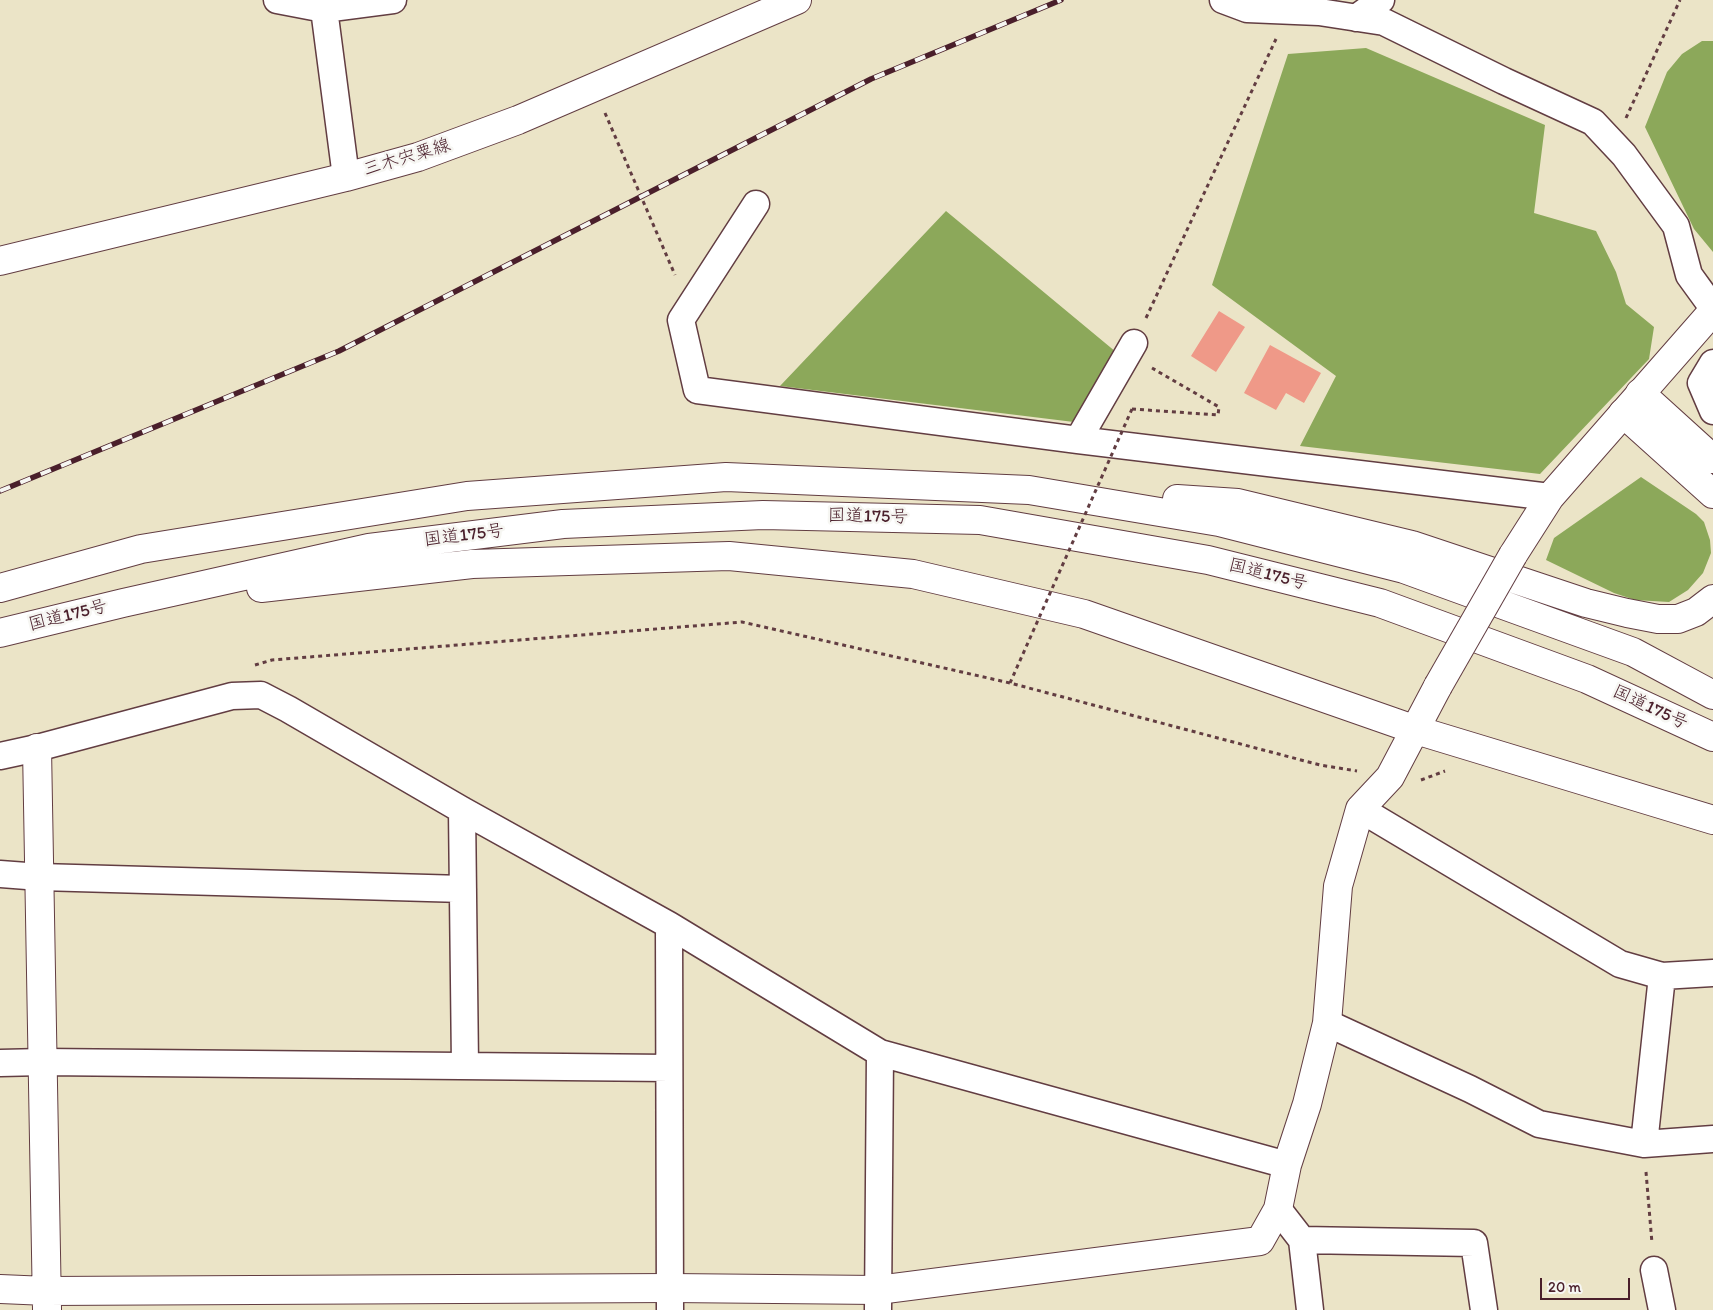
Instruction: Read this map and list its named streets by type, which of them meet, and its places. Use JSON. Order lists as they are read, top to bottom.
{
  "streets": {
    "main road": ["三木宍粟線", "国道175号"]
  },
  "scale_bar": "20 m"
}
